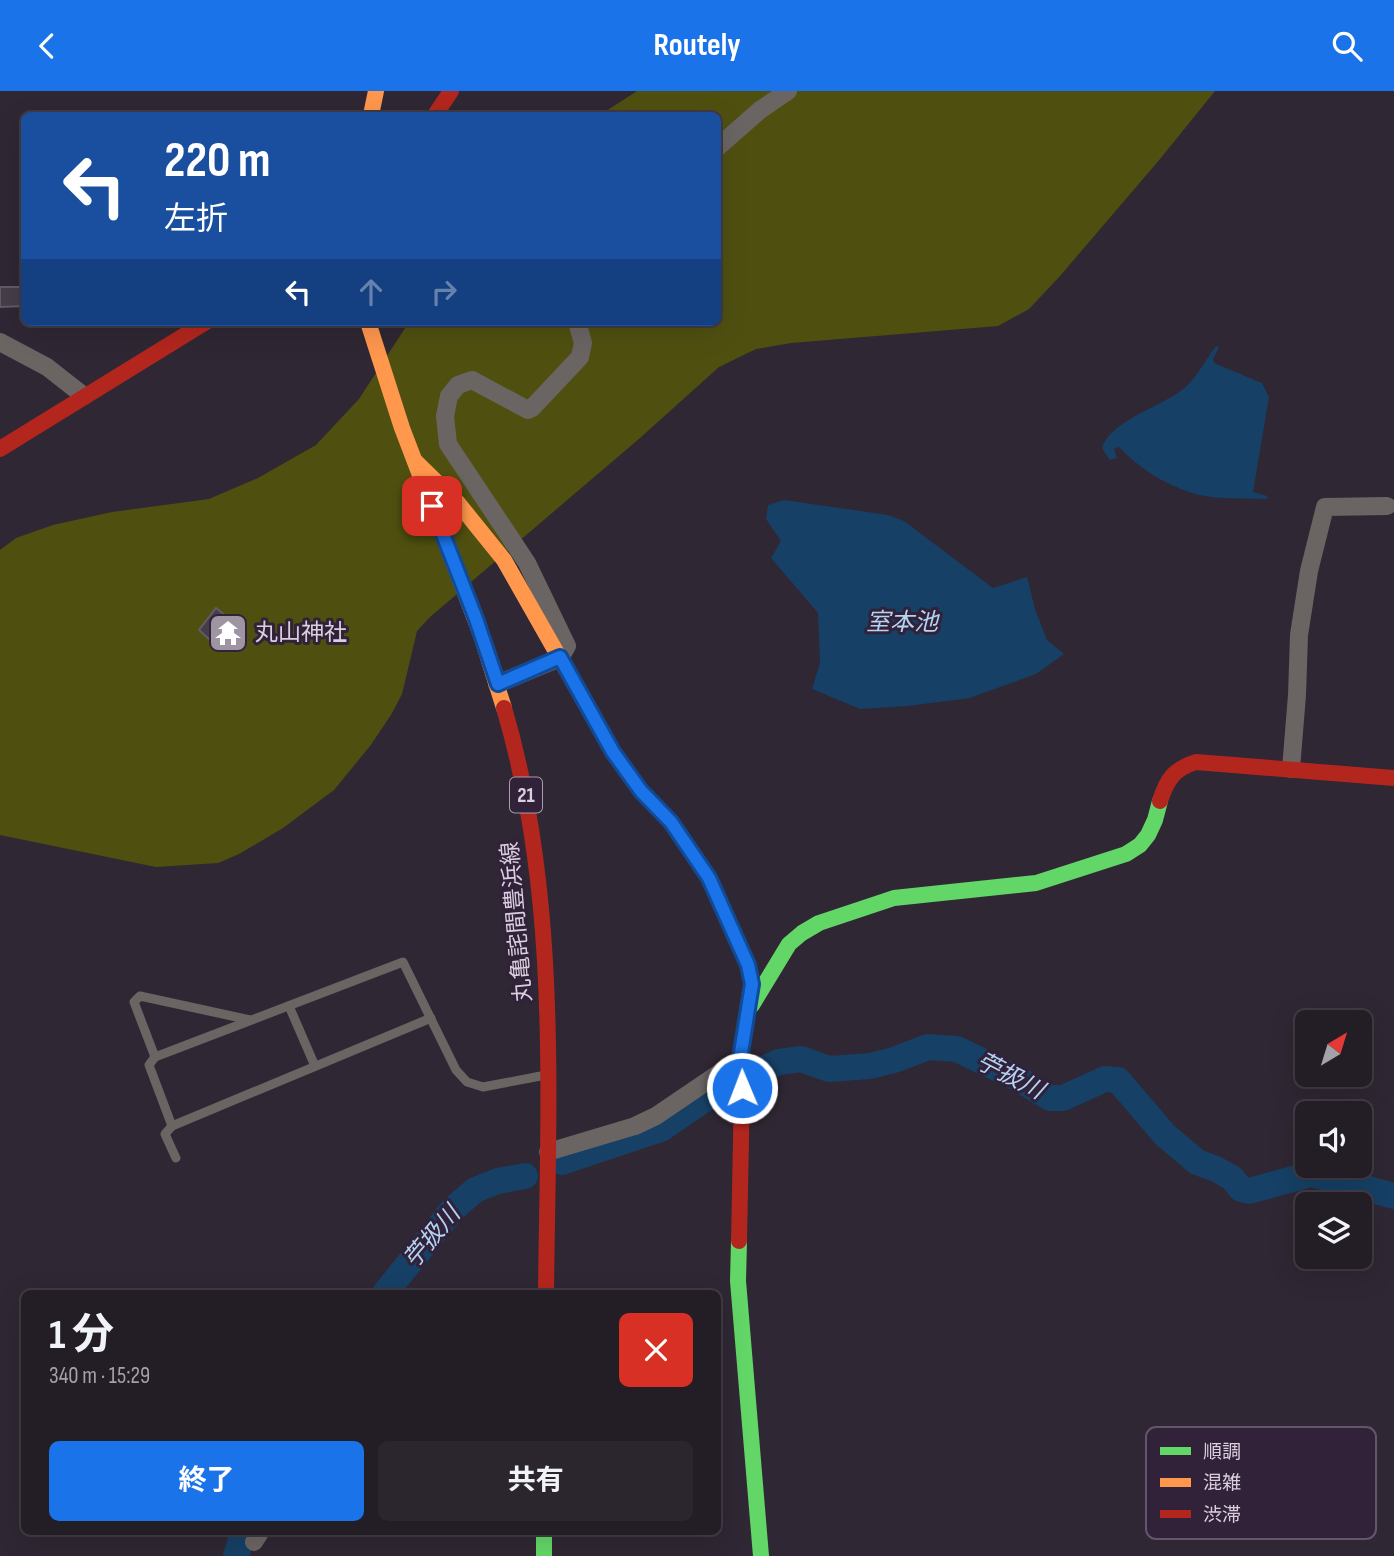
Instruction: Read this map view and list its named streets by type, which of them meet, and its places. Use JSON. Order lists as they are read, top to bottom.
{
  "streets": {
    "street": ["21", "丸亀詫間豊浜線"]
  },
  "water": ["室本池", "苧扱川"],
  "places": {
    "temple": ["丸山神社"]
  },
  "legend": ["順調", "混雑", "渋滞"],
  "north": "top right",
  "page": {
    "header": "Routely",
    "turn": ["220 m", "左折"],
    "heading": ["1 分", "340 m · 15:29"],
    "buttons": ["終了", "共有"]
  }
}
